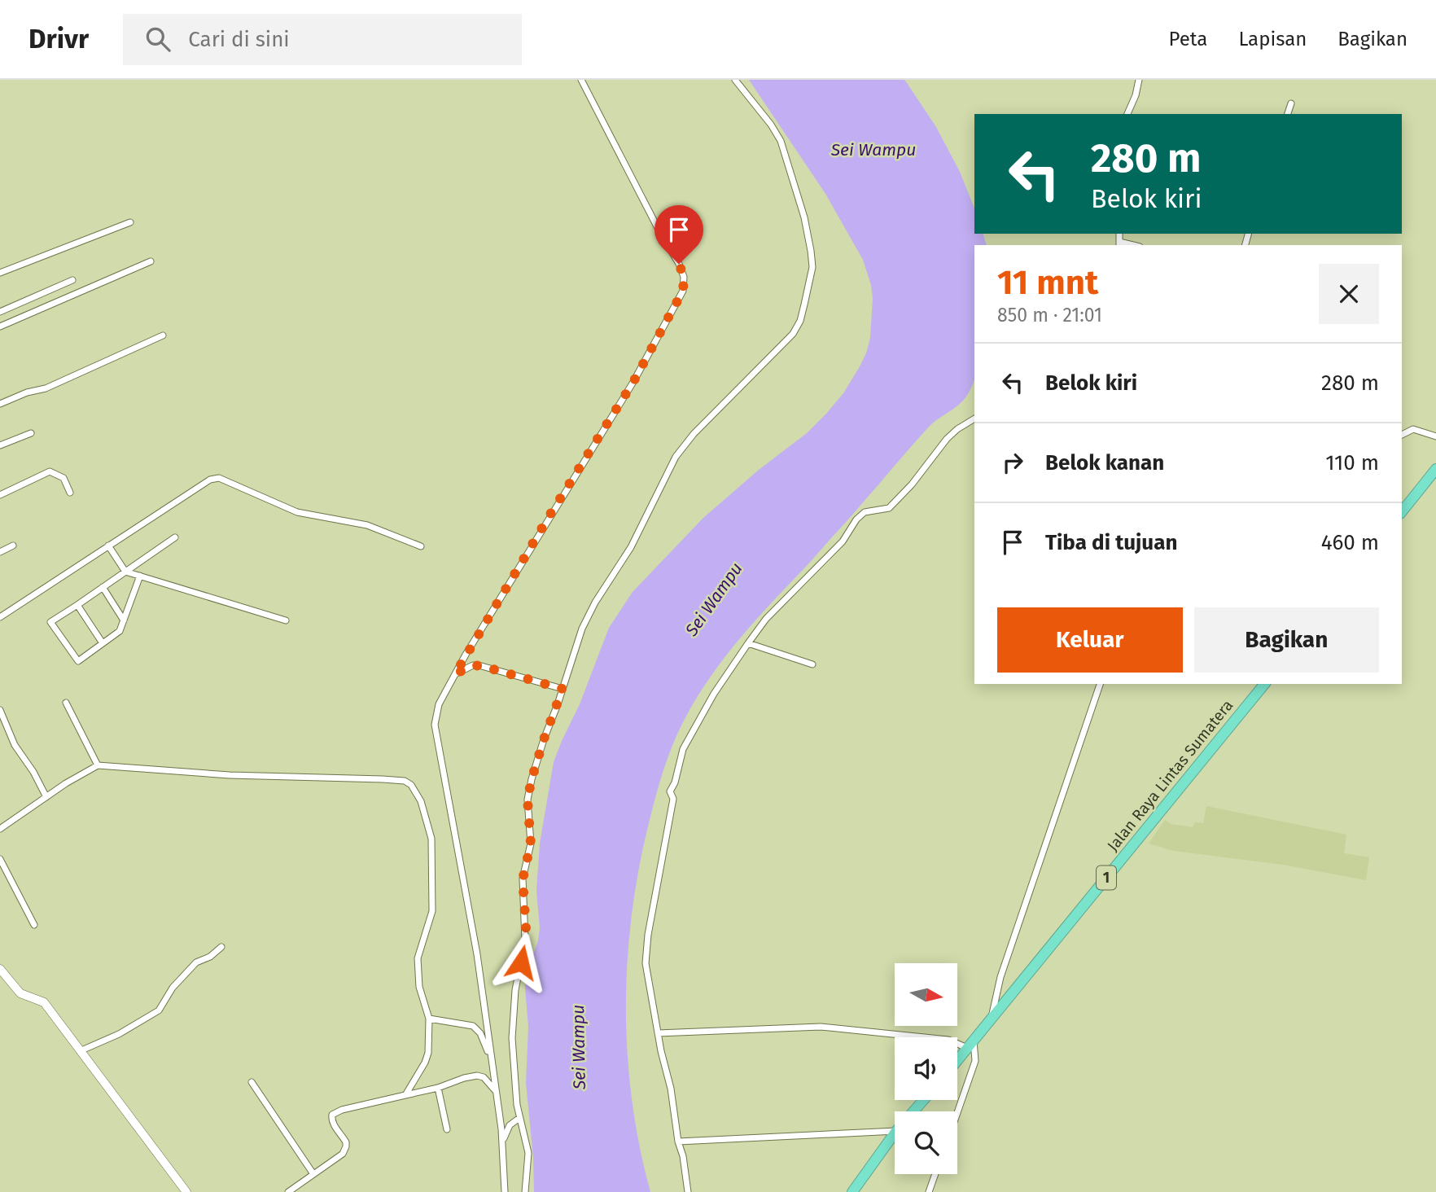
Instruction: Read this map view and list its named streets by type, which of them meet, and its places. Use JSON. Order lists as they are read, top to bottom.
{
  "streets": {
    "highway": ["Jalan Raya Lintas Sumatera", "1"]
  },
  "water": ["Sei Wampu"],
  "north": "right",
  "page": {
    "header": "Drivr",
    "search": "Cari di sini",
    "nav": ["Peta", "Lapisan", "Bagikan"],
    "turn": ["280 m", "Belok kiri"],
    "heading": ["11 mnt", "850 m · 21:01"],
    "list": [
      {
        "name": "Belok kiri",
        "value": "280 m"
      },
      {
        "name": "Belok kanan",
        "value": "110 m"
      },
      {
        "name": "Tiba di tujuan",
        "value": "460 m"
      }
    ],
    "buttons": ["Keluar", "Bagikan"]
  }
}
